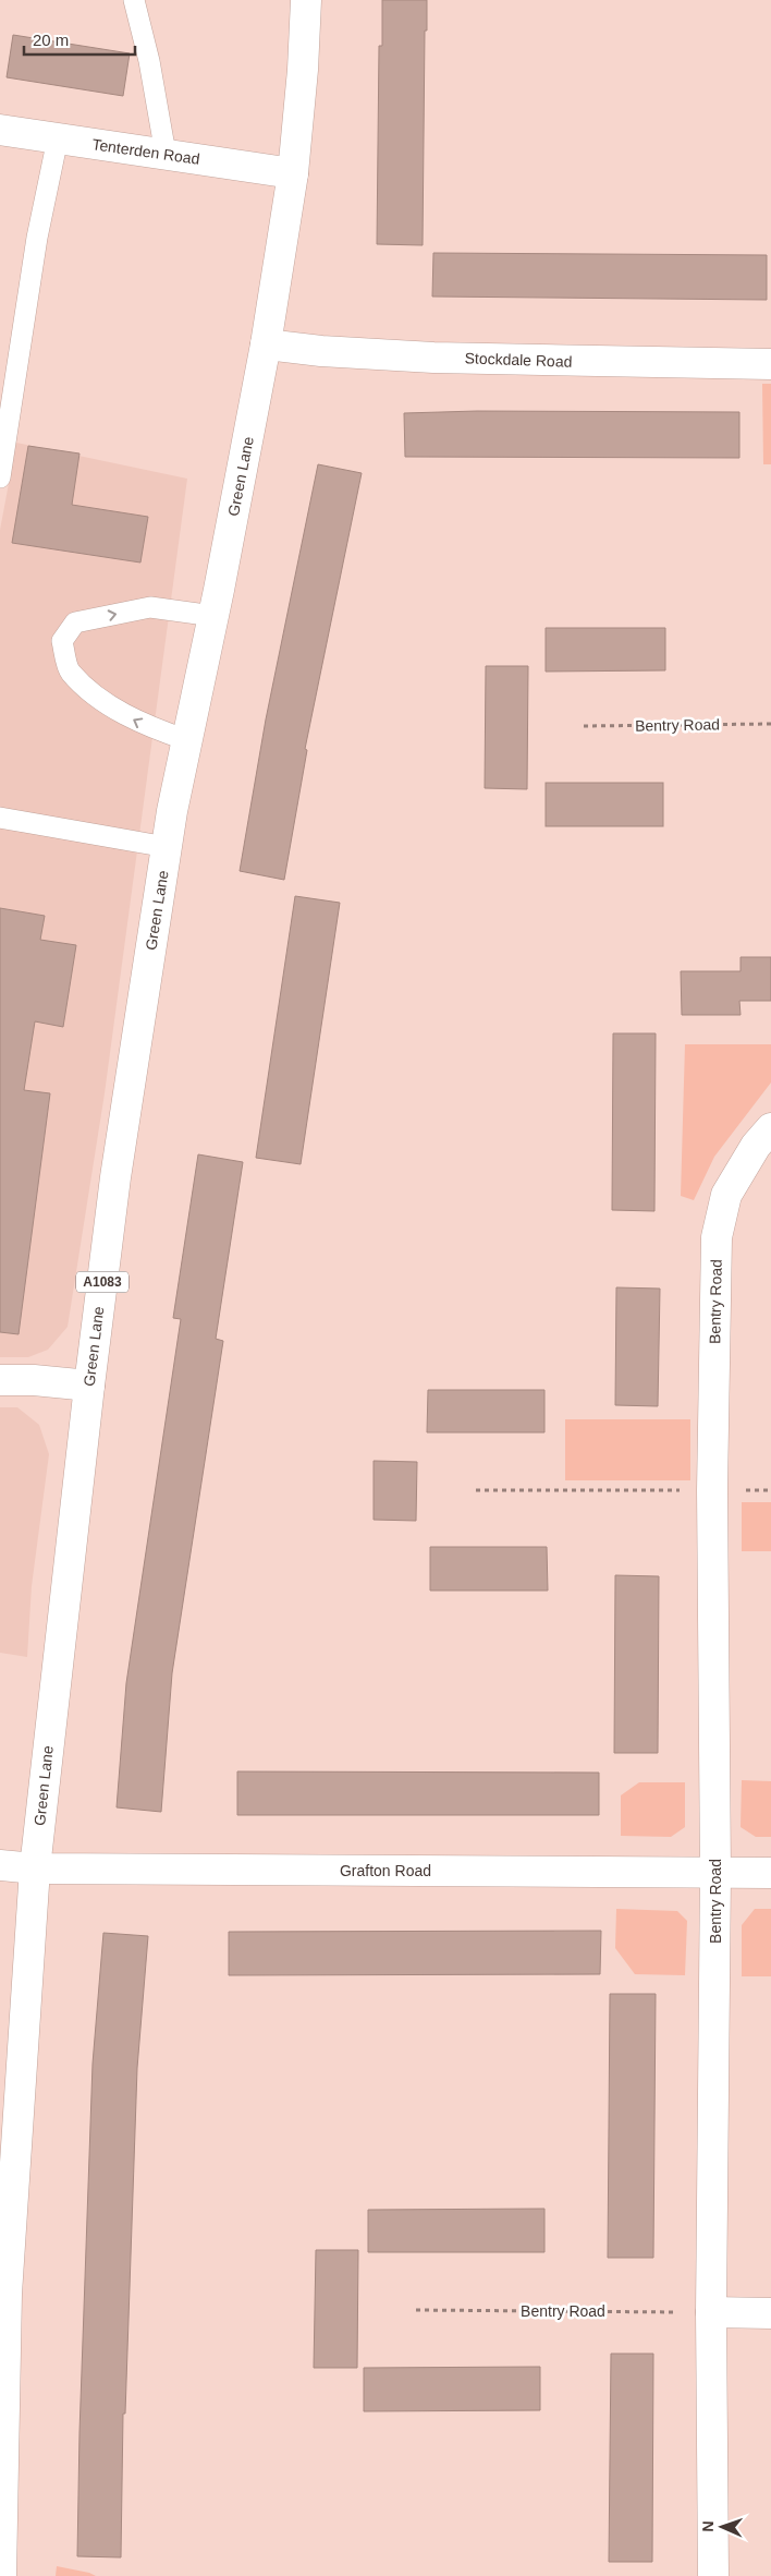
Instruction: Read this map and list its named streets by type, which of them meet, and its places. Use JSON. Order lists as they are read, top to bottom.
{
  "streets": {
    "street": [
      "Tenterden Road",
      "Stockdale Road",
      "Green Lane",
      "Bentry Road",
      "A1083",
      "Grafton Road"
    ]
  },
  "crossings": [
    ["Tenterden Road", "Green Lane"],
    ["Stockdale Road", "Green Lane"],
    ["Green Lane", "Grafton Road"],
    ["Bentry Road", "Grafton Road"]
  ],
  "scale_bar": "20 m",
  "north": "left"
}
